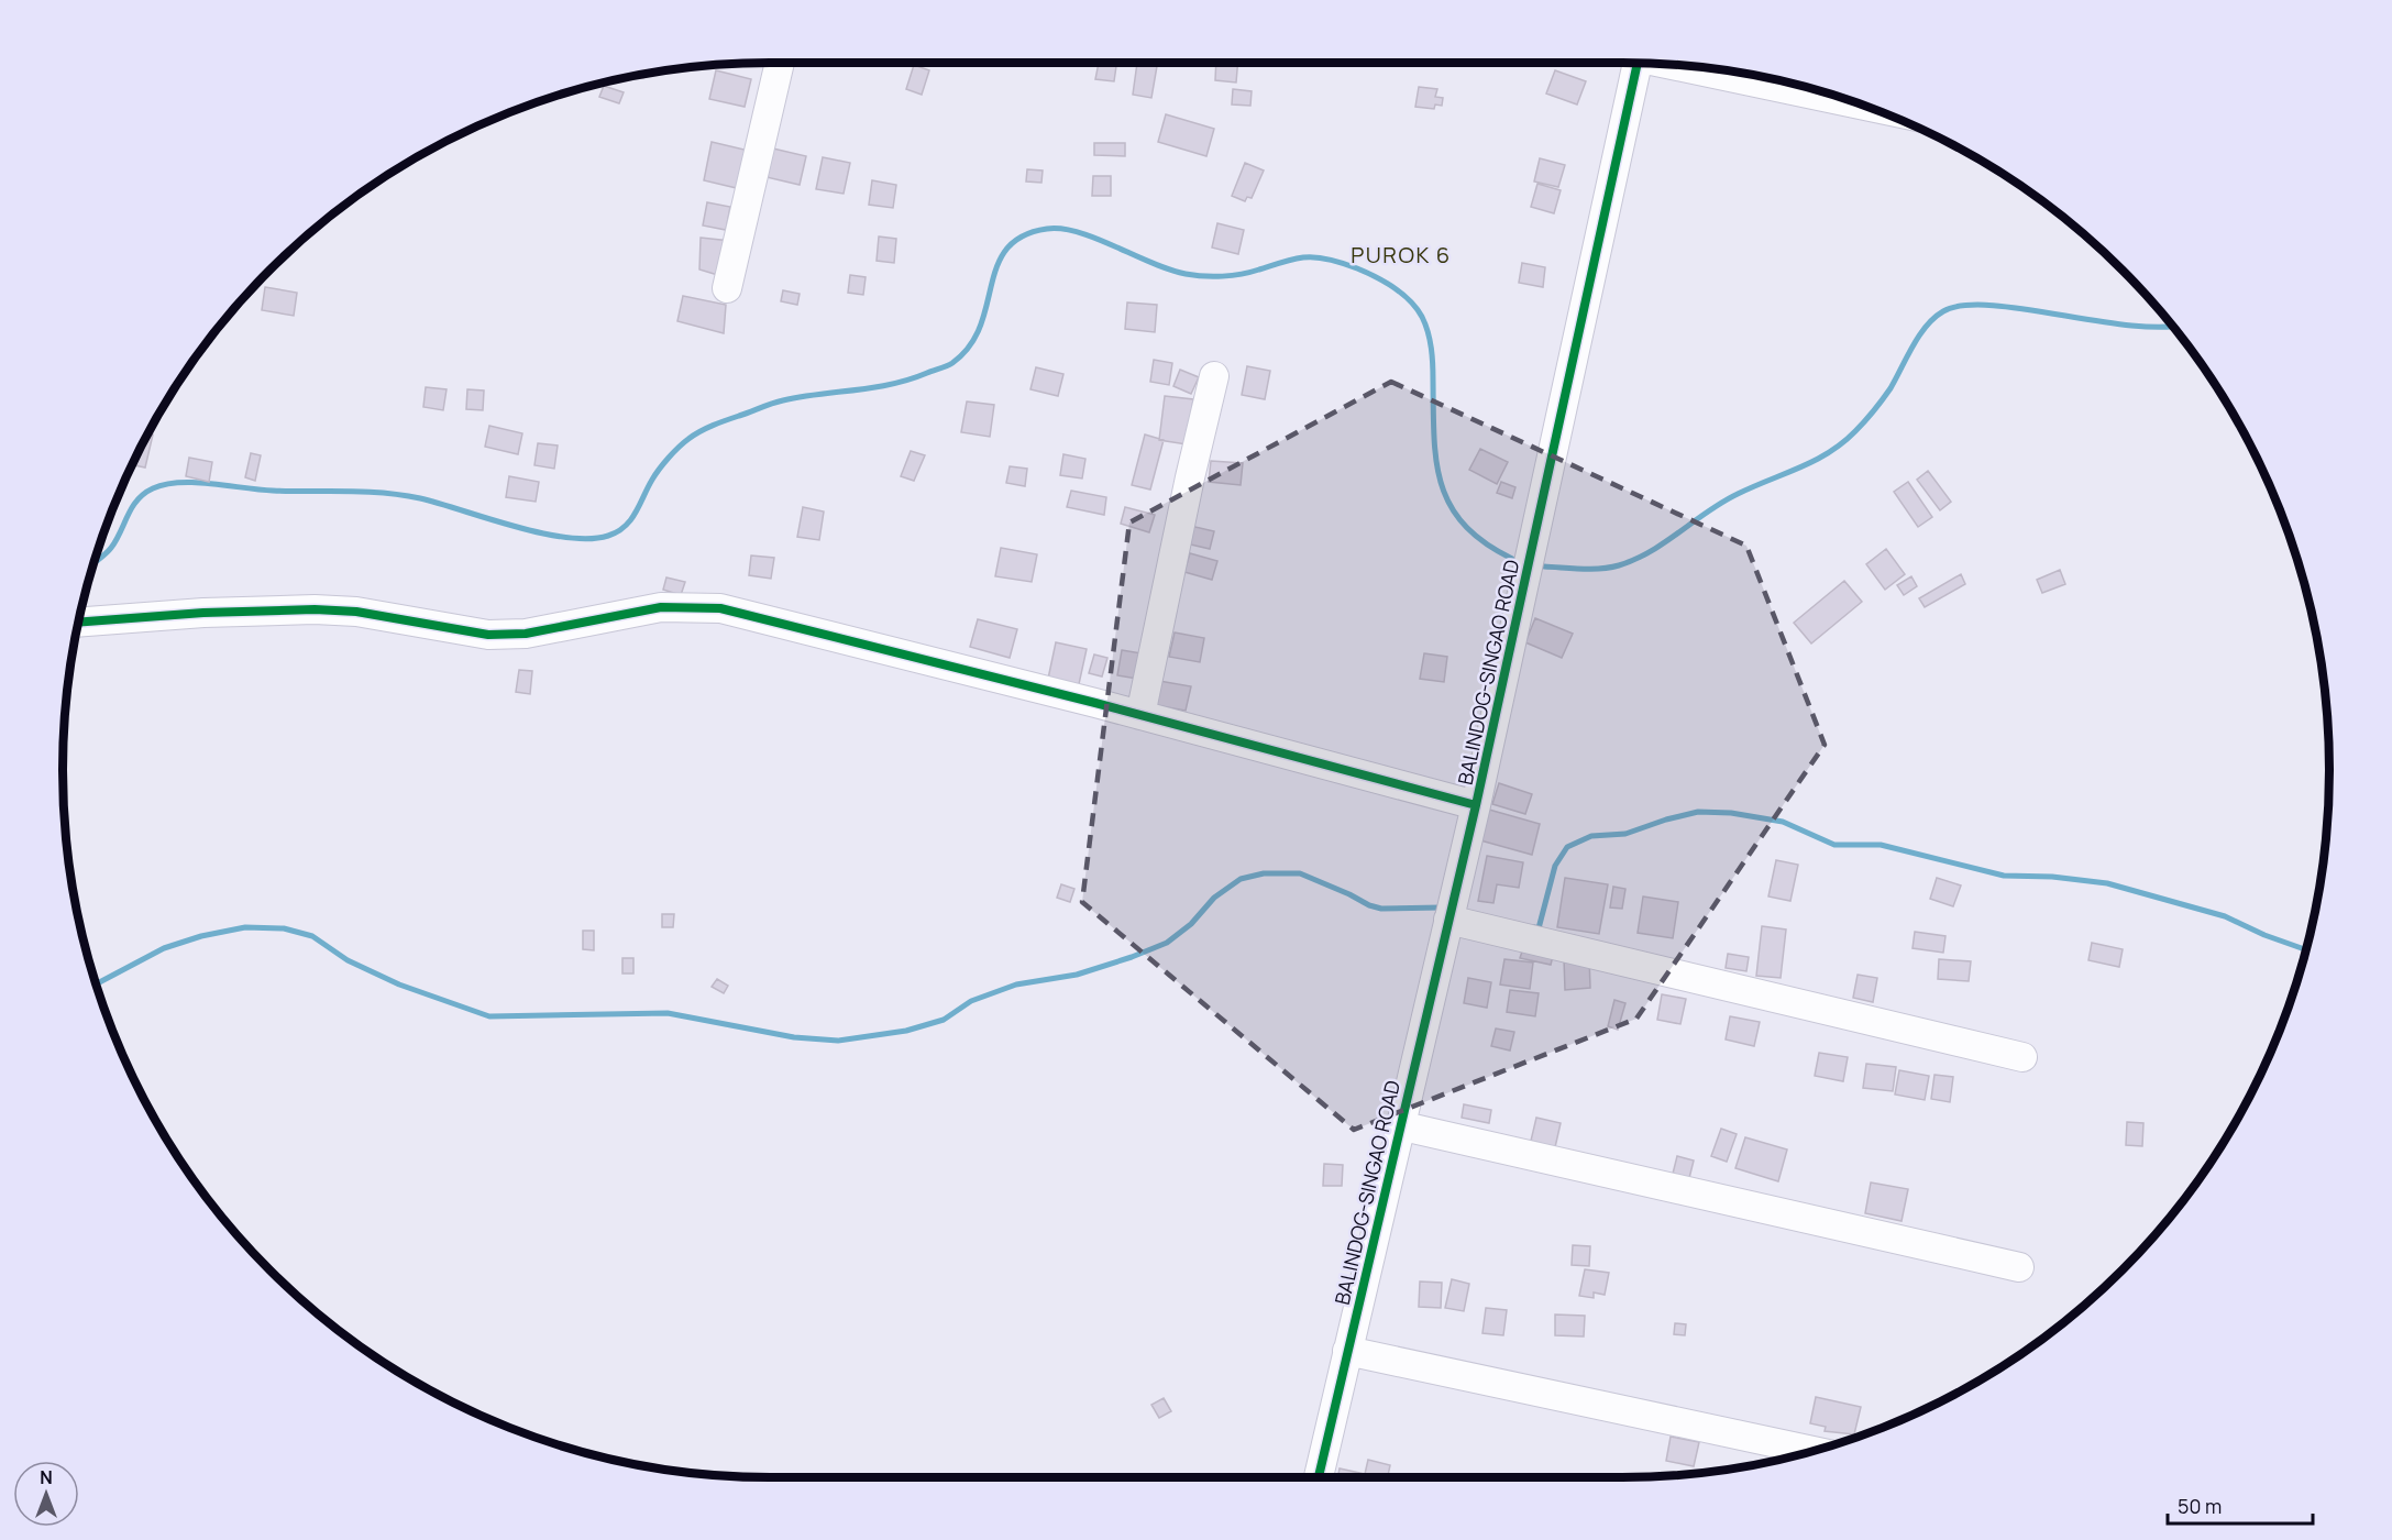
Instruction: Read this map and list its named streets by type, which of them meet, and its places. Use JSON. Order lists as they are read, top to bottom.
{
  "streets": {
    "street": ["BALINDOG-SINGAO ROAD"]
  },
  "districts": ["PUROK 6"],
  "scale_bar": "50 m",
  "north": "top"
}
